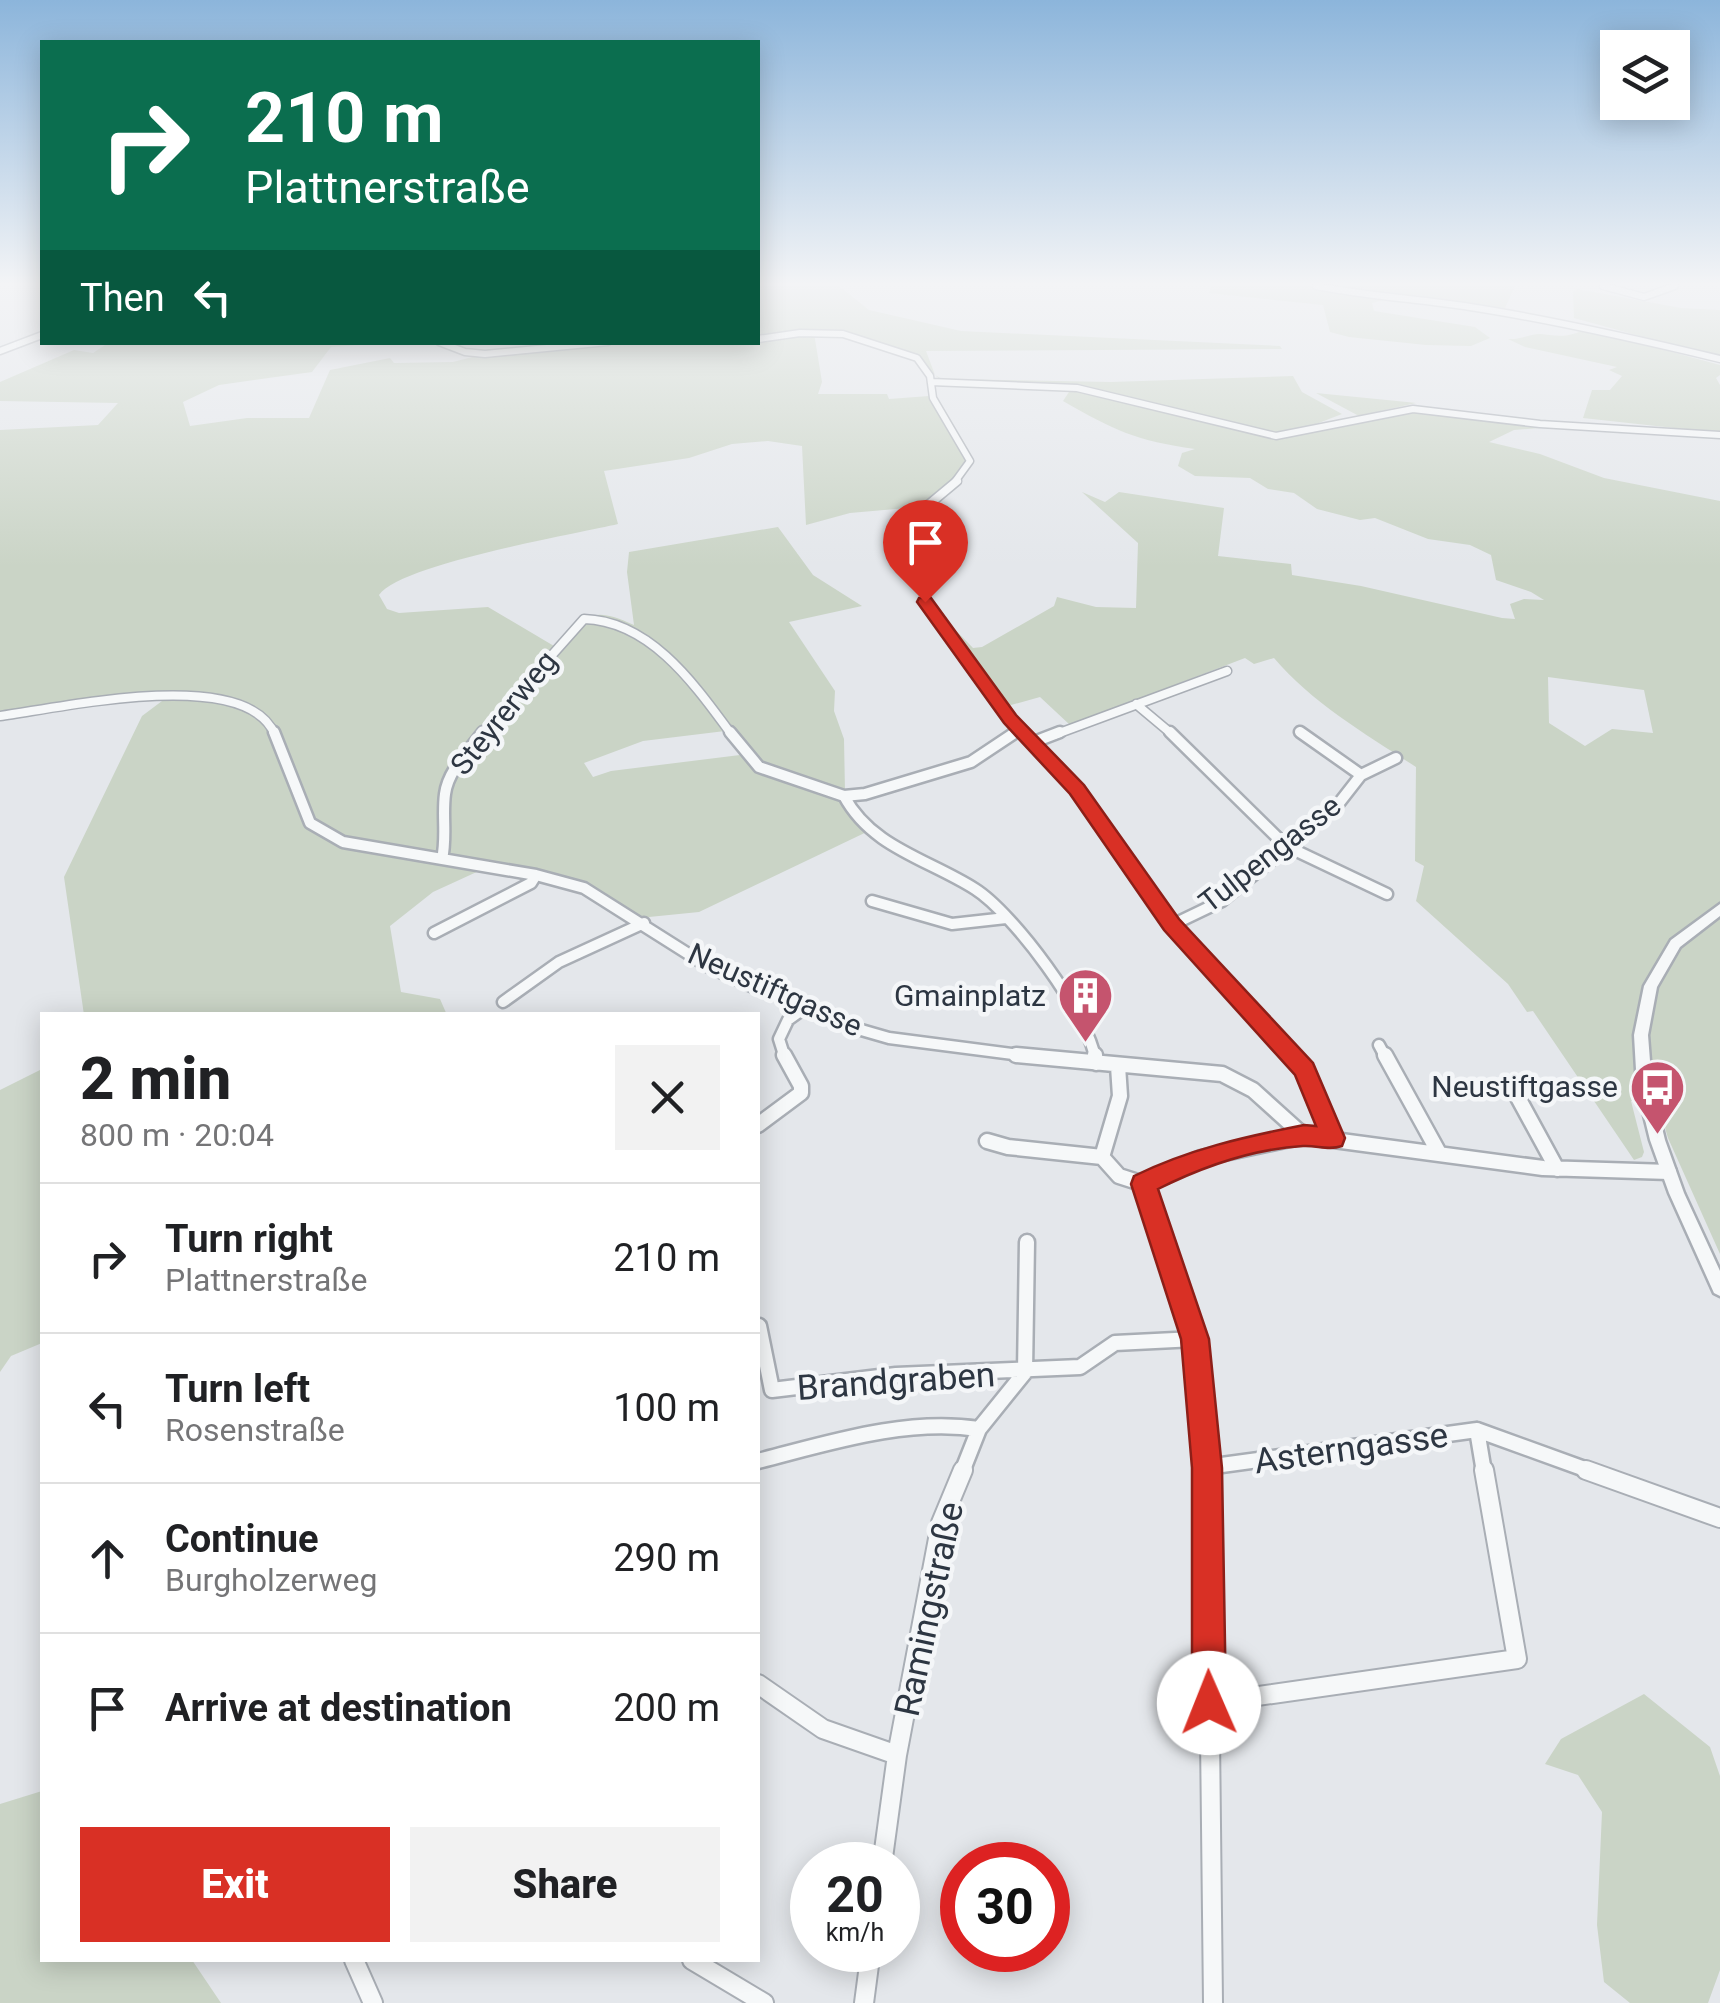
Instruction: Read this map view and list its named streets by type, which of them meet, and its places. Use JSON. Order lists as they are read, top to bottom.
{
  "streets": {
    "street": [
      "Steyrerweg",
      "Tulpengasse",
      "Neustiftgasse",
      "Brandgraben",
      "Asterngasse",
      "Ramingstraße"
    ]
  },
  "crossings": [
    ["Steyrerweg", "Neustiftgasse"],
    ["Brandgraben", "Ramingstraße"]
  ],
  "places": {
    "building": ["Gmainplatz"],
    "bus stop": ["Neustiftgasse"]
  },
  "page": {
    "turn": ["210 m", "Plattnerstraße"],
    "then": "Then",
    "heading": ["2 min", "800 m · 20:04"],
    "list": [
      {
        "name": "Turn right",
        "note": "Plattnerstraße",
        "value": "210 m"
      },
      {
        "name": "Turn left",
        "note": "Rosenstraße",
        "value": "100 m"
      },
      {
        "name": "Continue",
        "note": "Burgholzerweg",
        "value": "290 m"
      },
      {
        "name": "Arrive at destination",
        "value": "200 m"
      }
    ],
    "buttons": ["Exit", "Share"],
    "speed": "20 km/h",
    "limit": "30"
  }
}
